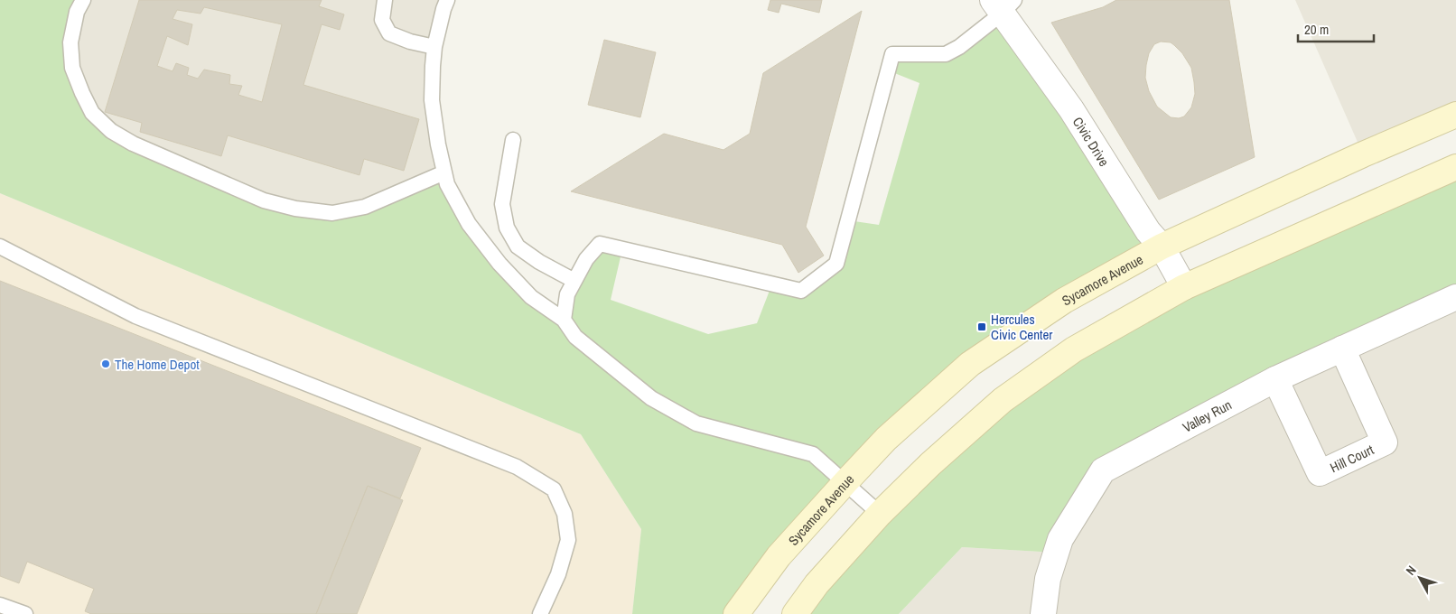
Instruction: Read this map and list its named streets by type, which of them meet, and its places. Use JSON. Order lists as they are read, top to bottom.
{
  "streets": {
    "main road": ["Sycamore Avenue"],
    "street": ["Civic Drive", "Valley Run", "Hill Court"]
  },
  "crossings": [
    ["Civic Drive", "Sycamore Avenue"],
    ["Valley Run", "Hill Court"]
  ],
  "places": {
    "transit": ["Hercules Civic Center"],
    "other": ["The Home Depot"]
  },
  "scale_bar": "20 m",
  "north": "top left"
}
